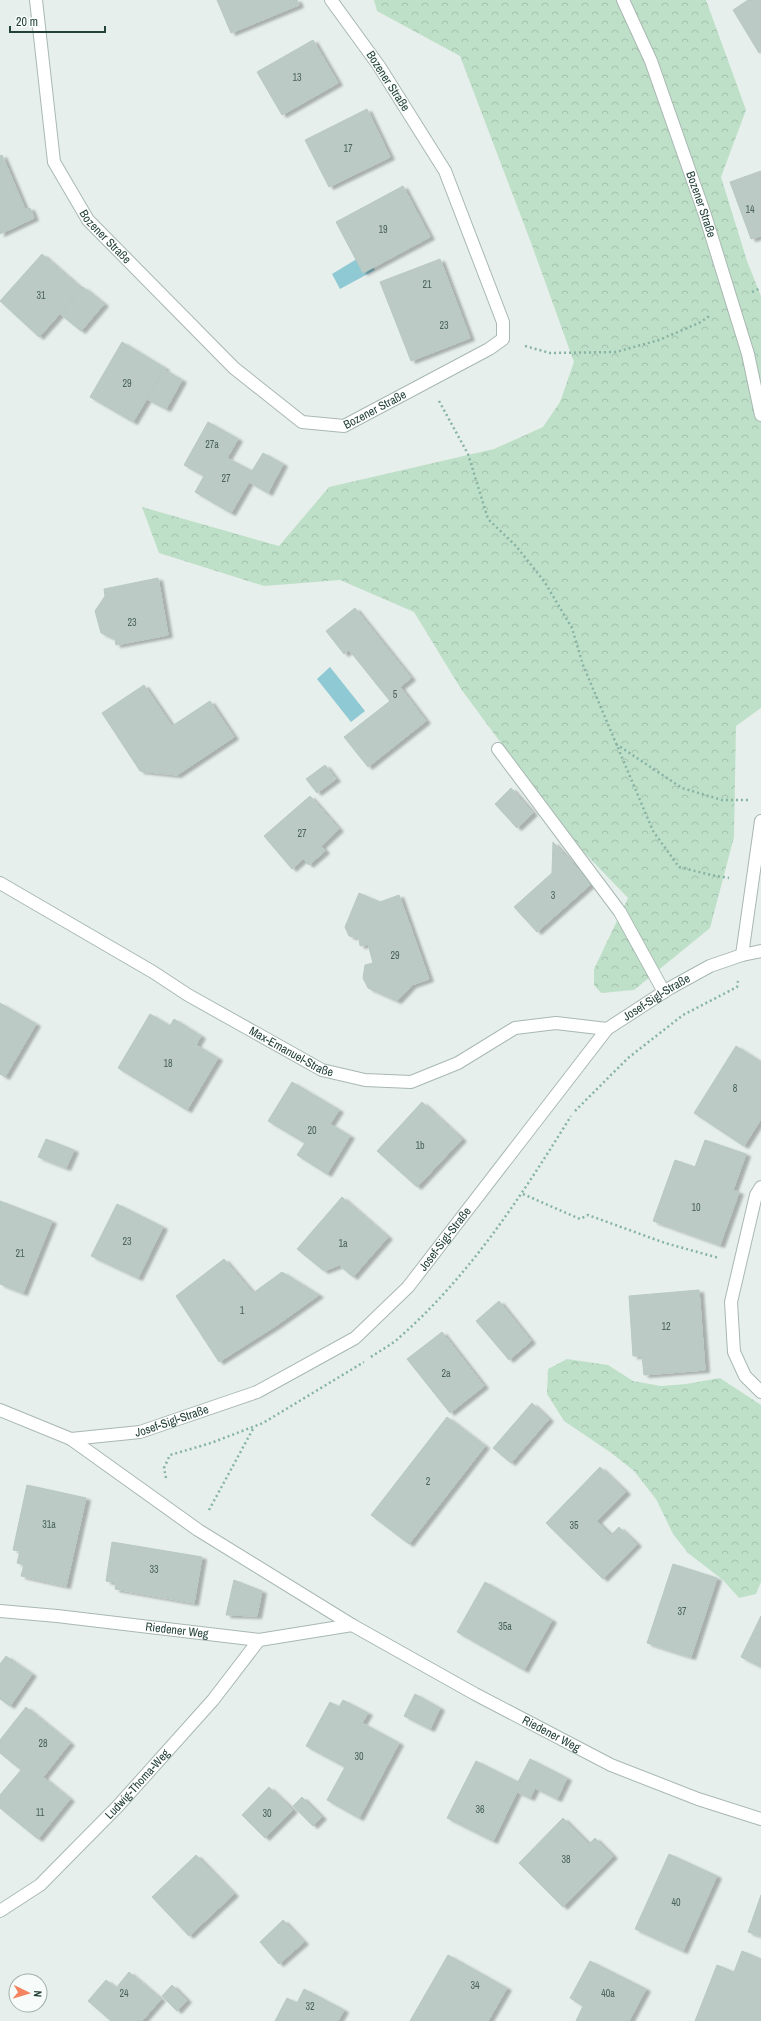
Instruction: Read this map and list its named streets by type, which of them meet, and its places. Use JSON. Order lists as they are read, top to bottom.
{
  "streets": {
    "street": [
      "Bozener Straße",
      "Josef-Sigl-Straße",
      "Max-Emanuel-Straße",
      "Riedener Weg",
      "Ludwig-Thoma-Weg"
    ]
  },
  "crossings": [
    ["Josef-Sigl-Straße", "Max-Emanuel-Straße"],
    ["Josef-Sigl-Straße", "Riedener Weg"],
    ["Riedener Weg", "Ludwig-Thoma-Weg"]
  ],
  "house_numbers": [
    "13",
    "17",
    "14",
    "19",
    "21",
    "31",
    "23",
    "29",
    "27a",
    "27",
    "23",
    "5",
    "27",
    "3",
    "29",
    "18",
    "8",
    "20",
    "1b",
    "10",
    "23",
    "1a",
    "21",
    "1",
    "12",
    "2a",
    "2",
    "31a",
    "35",
    "33",
    "37",
    "35a",
    "28",
    "30",
    "36",
    "11",
    "30",
    "38",
    "40",
    "34",
    "24",
    "40a",
    "32"
  ],
  "scale_bar": "20 m",
  "north": "right"
}
